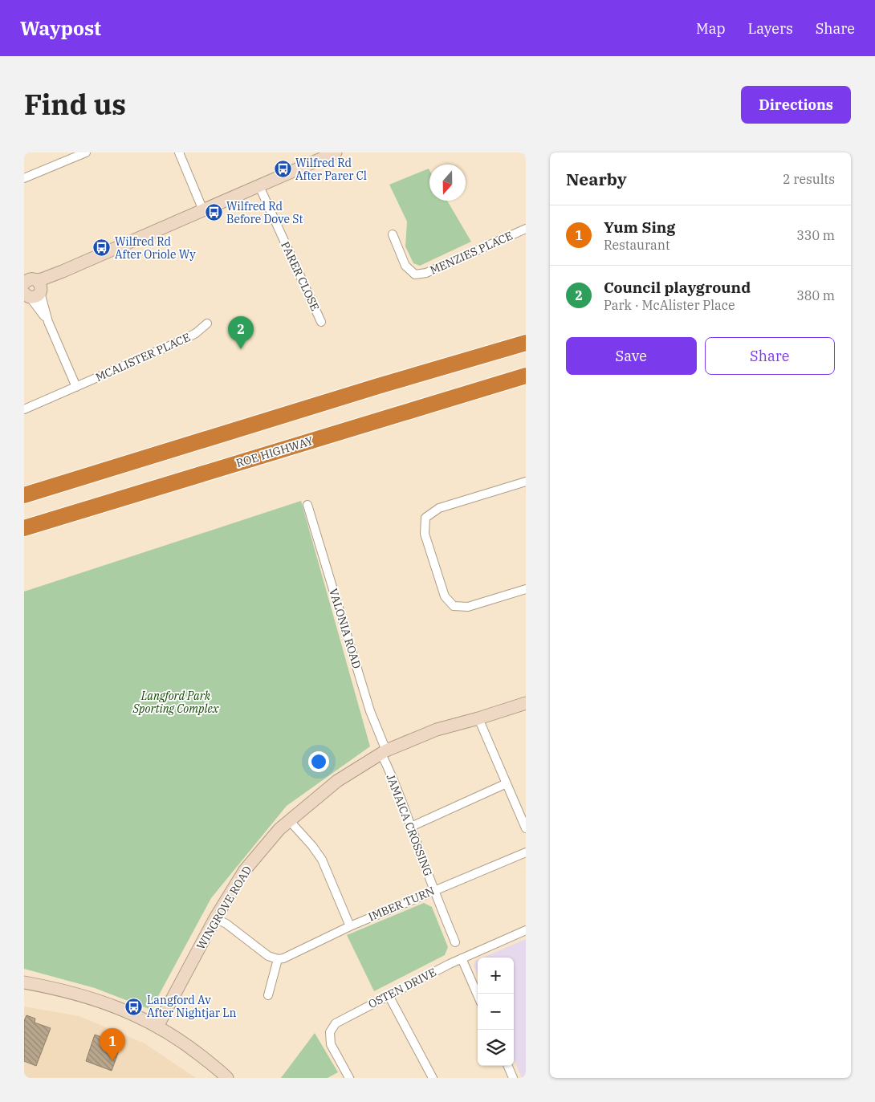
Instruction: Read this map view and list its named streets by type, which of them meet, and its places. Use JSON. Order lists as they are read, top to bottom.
{
  "streets": {
    "highway": ["ROE HIGHWAY"],
    "main road": ["WINGROVE ROAD"],
    "street": [
      "MENZIES PLACE",
      "PARER CLOSE",
      "MCALISTER PLACE",
      "VALONIA ROAD",
      "JAMAICA CROSSING",
      "IMBER TURN",
      "OSTEN DRIVE"
    ]
  },
  "crossings": [
    ["VALONIA ROAD", "JAMAICA CROSSING"],
    ["VALONIA ROAD", "WINGROVE ROAD"],
    ["JAMAICA CROSSING", "IMBER TURN"],
    ["JAMAICA CROSSING", "WINGROVE ROAD"]
  ],
  "parks": ["Langford Park Sporting Complex"],
  "places": {
    "bus stop": [
      "Wilfred Rd After Parer Cl",
      "Wilfred Rd Before Dove St",
      "Wilfred Rd After Oriole Wy",
      "Langford Av After Nightjar Ln"
    ]
  },
  "north": "bottom",
  "page": {
    "header": "Waypost",
    "nav": ["Map", "Layers", "Share"],
    "title": "Find us",
    "buttons": [
      "Directions",
      ["Save", "Share"]
    ],
    "heading": ["Nearby", "2 results"],
    "list": [
      {
        "mark": "1",
        "name": "Yum Sing",
        "note": "Restaurant",
        "value": "330 m"
      },
      {
        "mark": "2",
        "name": "Council playground",
        "note": "Park · McAlister Place",
        "value": "380 m"
      }
    ],
    "pins": ["2", "1"],
    "map_buttons": ["+", "−"]
  }
}
